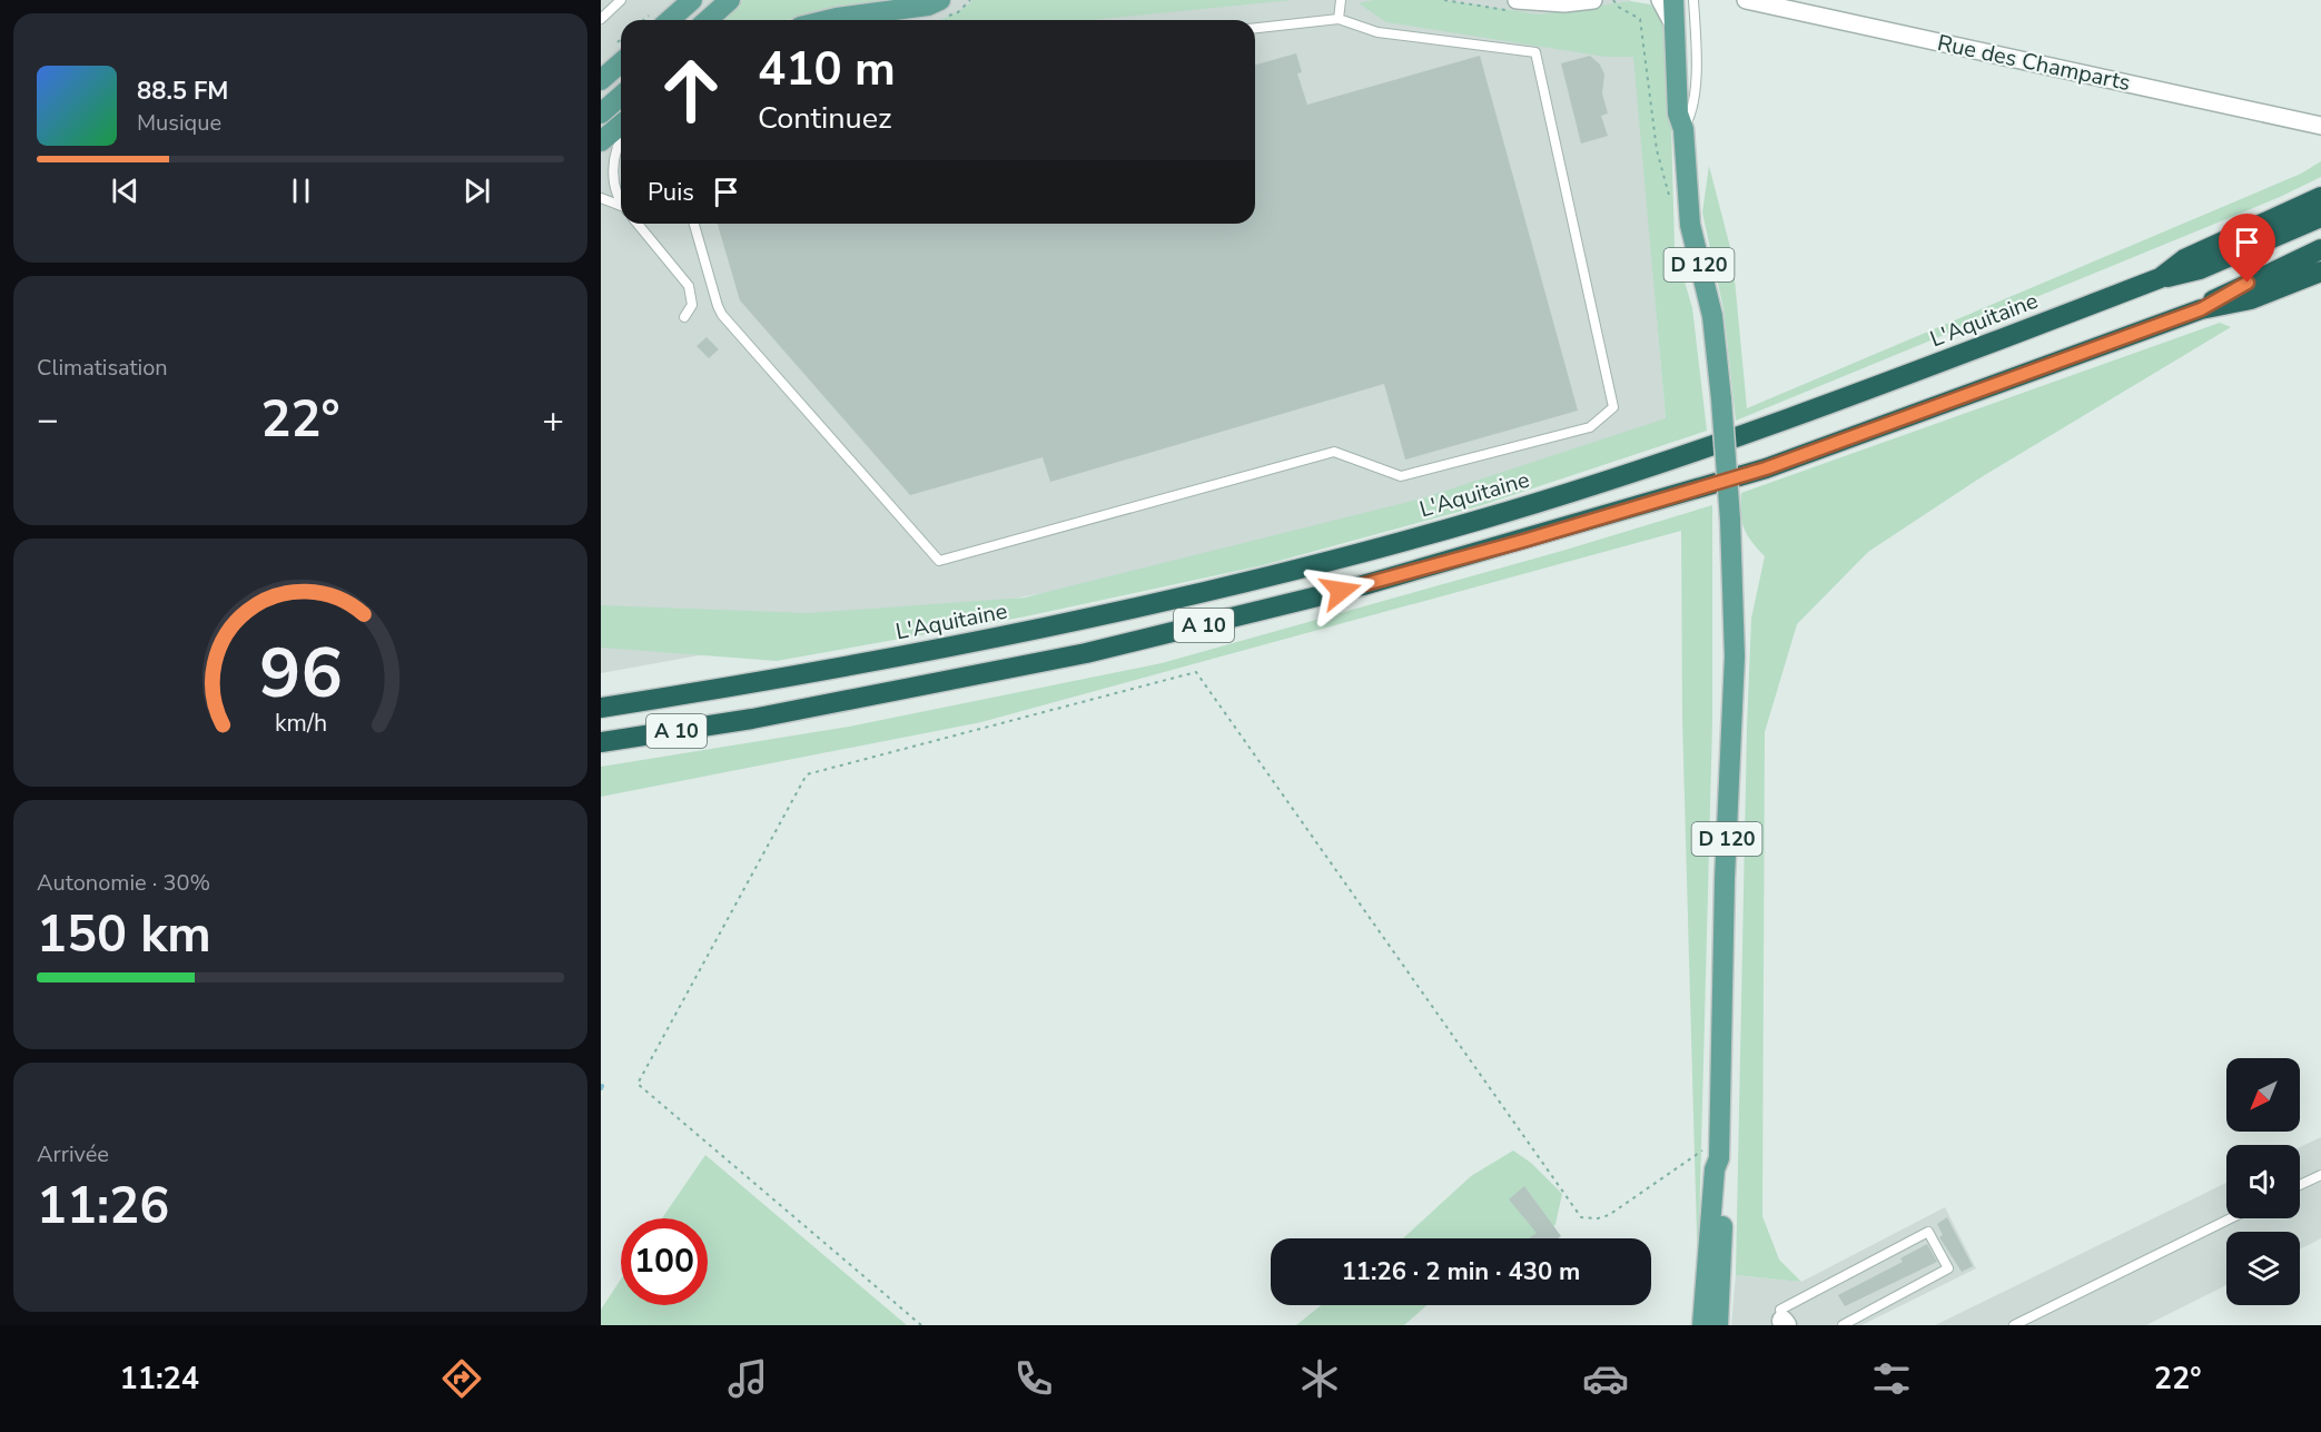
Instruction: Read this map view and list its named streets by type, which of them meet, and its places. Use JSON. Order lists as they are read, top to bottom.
{
  "streets": {
    "highway": ["L'Aquitaine", "A 10"],
    "main road": ["D 120"],
    "street": ["Rue des Champarts"]
  },
  "north": "bottom left",
  "page": {
    "turn": ["410 m", "Continuez"],
    "song": ["88.5 FM", "Musique"],
    "then": "Puis",
    "tile": [
      "Climatisation",
      ["Autonomie · 30%", "150 km"],
      ["Arrivée", "11:26"]
    ],
    "heat": ["−", "22°", "+"],
    "limit": "100",
    "trip": "11:26 · 2 min · 430 m",
    "tabs": ["11:24", "22°"],
    "gauge": ["96", "km/h"]
  }
}
